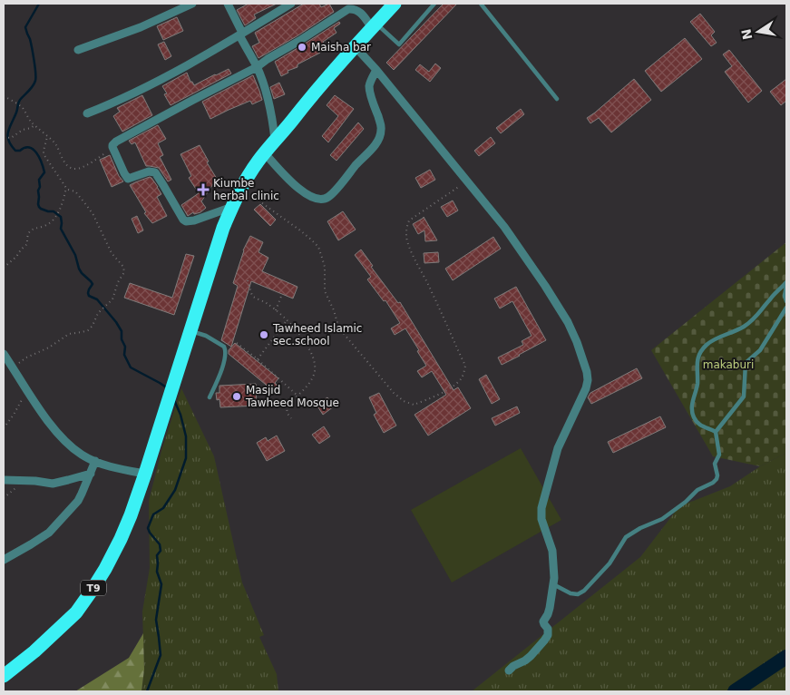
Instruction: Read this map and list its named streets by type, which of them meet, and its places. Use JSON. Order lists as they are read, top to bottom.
{
  "streets": {
    "highway": ["T9"]
  },
  "parks": ["makaburi"],
  "places": {
    "other": ["Maisha bar", "Tawheed Islamic sec.school", "Masjid Tawheed Mosque"],
    "health": ["Kiumbe herbal clinic"]
  },
  "north": "left"
}
